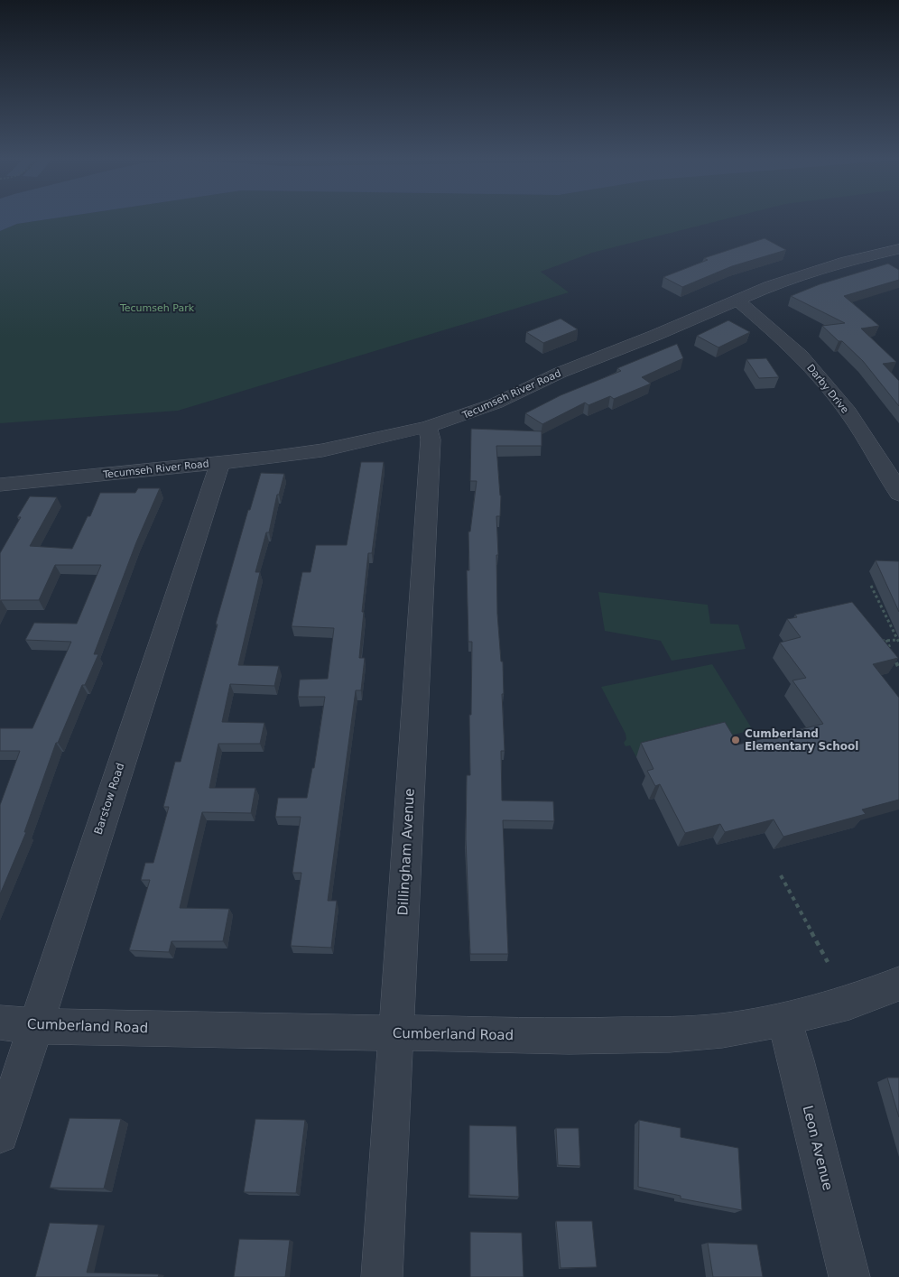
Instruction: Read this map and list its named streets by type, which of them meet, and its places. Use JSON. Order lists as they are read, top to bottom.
{
  "streets": {
    "street": [
      "Darby Drive",
      "Tecumseh River Road",
      "Barstow Road",
      "Dillingham Avenue",
      "Cumberland Road",
      "Leon Avenue"
    ]
  },
  "crossings": [
    ["Darby Drive", "Tecumseh River Road"],
    ["Tecumseh River Road", "Barstow Road"],
    ["Tecumseh River Road", "Dillingham Avenue"],
    ["Barstow Road", "Cumberland Road"],
    ["Dillingham Avenue", "Cumberland Road"],
    ["Cumberland Road", "Leon Avenue"]
  ],
  "parks": ["Tecumseh Park"],
  "places": ["Cumberland Elementary School"]
}
